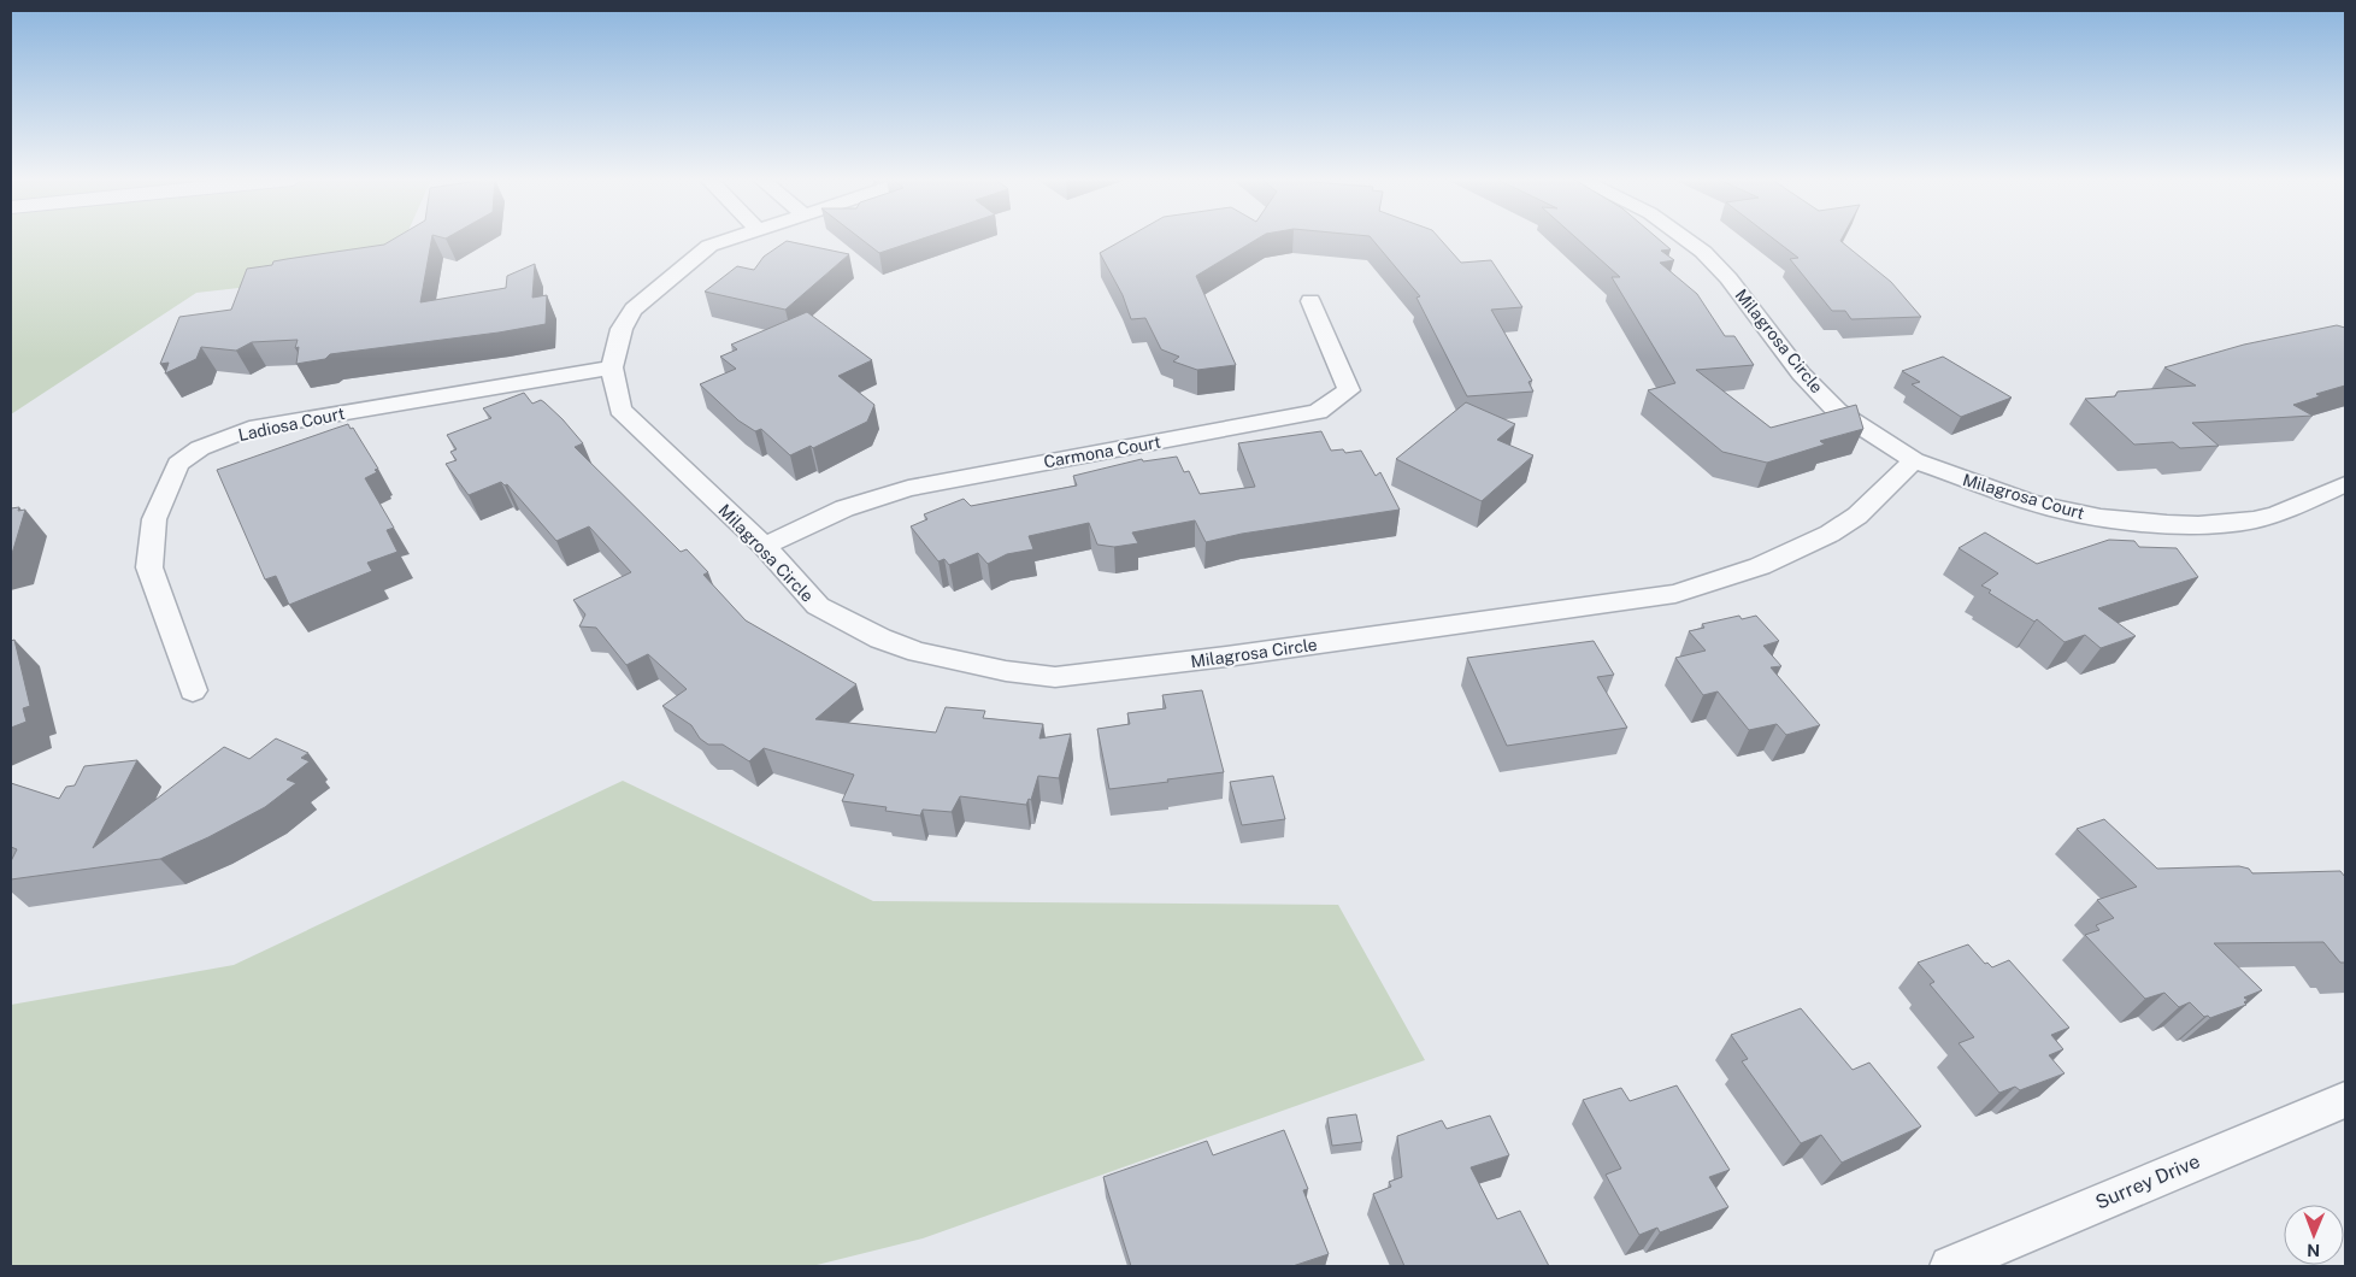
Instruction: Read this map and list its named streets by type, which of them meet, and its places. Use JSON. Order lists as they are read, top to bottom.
{
  "streets": {
    "street": [
      "Milagrosa Circle",
      "Ladiosa Court",
      "Carmona Court",
      "Milagrosa Court",
      "Surrey Drive"
    ]
  },
  "crossings": [
    ["Milagrosa Circle", "Ladiosa Court"],
    ["Milagrosa Circle", "Carmona Court"],
    ["Milagrosa Circle", "Milagrosa Court"]
  ],
  "north": "bottom"
}
